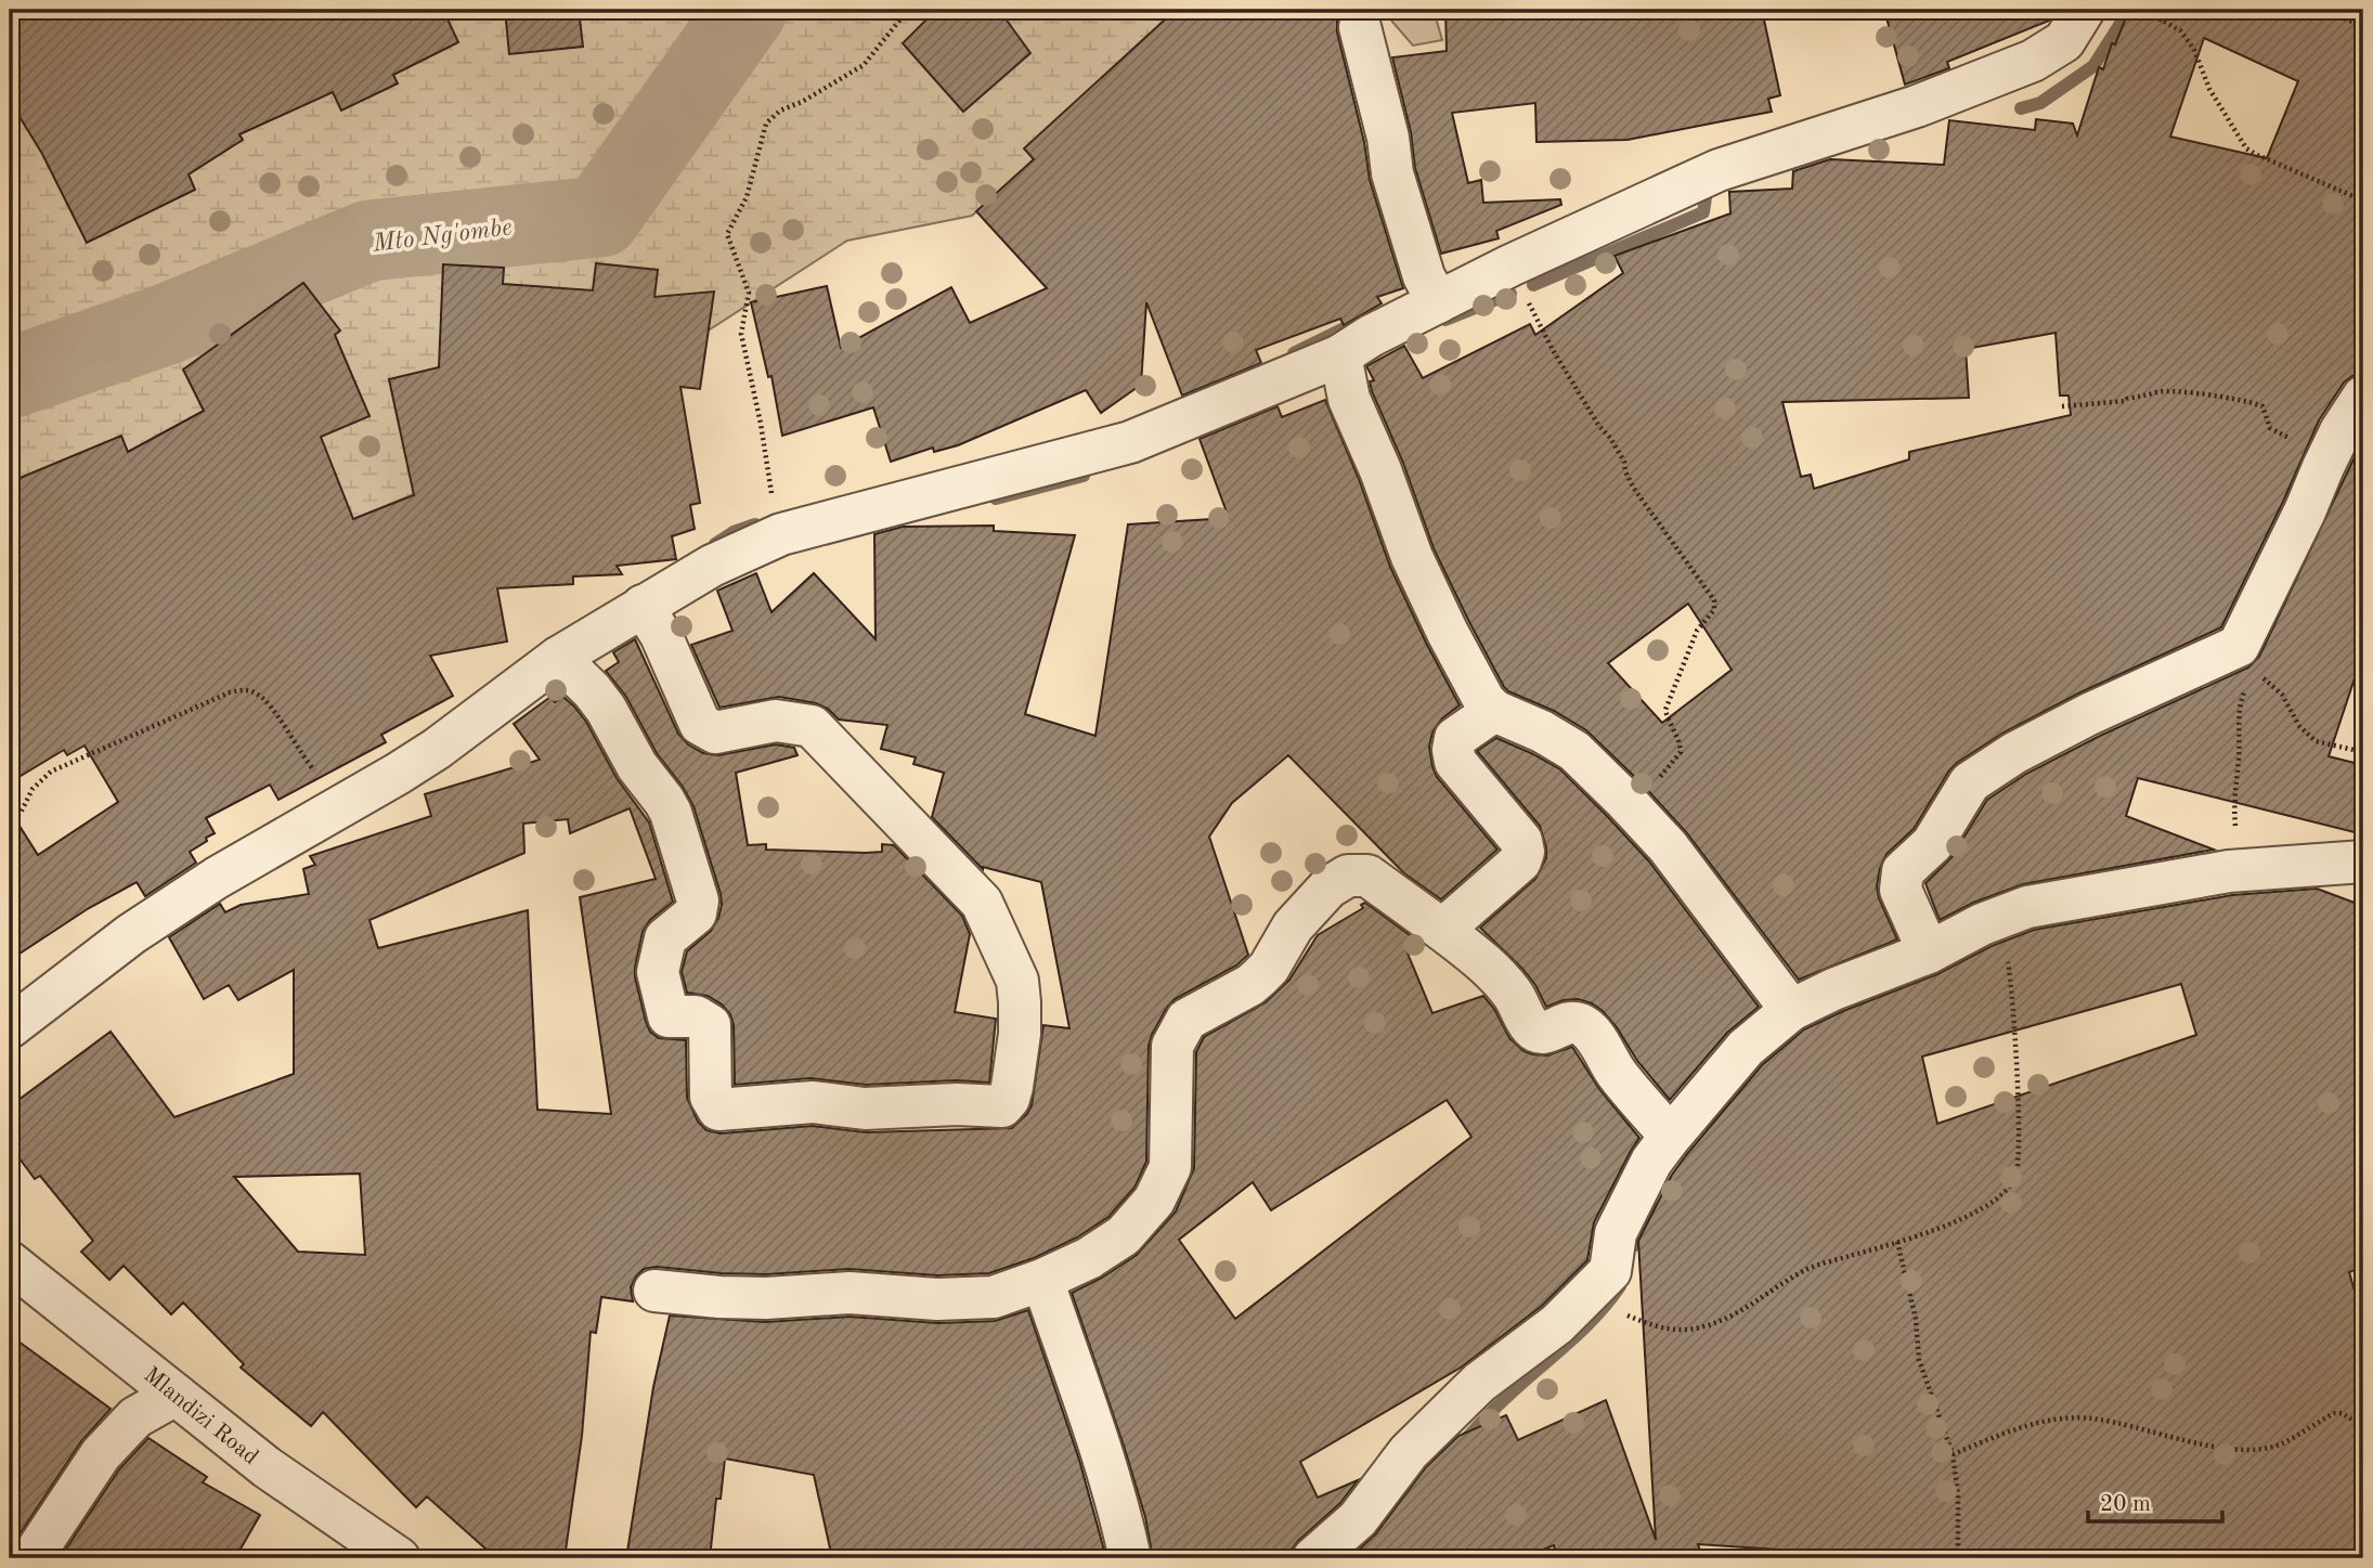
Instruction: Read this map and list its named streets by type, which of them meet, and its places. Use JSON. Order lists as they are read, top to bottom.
{
  "streets": {
    "street": ["Mlandizi Road"]
  },
  "water": ["Mto Ng'ombe"],
  "scale_bar": "20 m"
}
